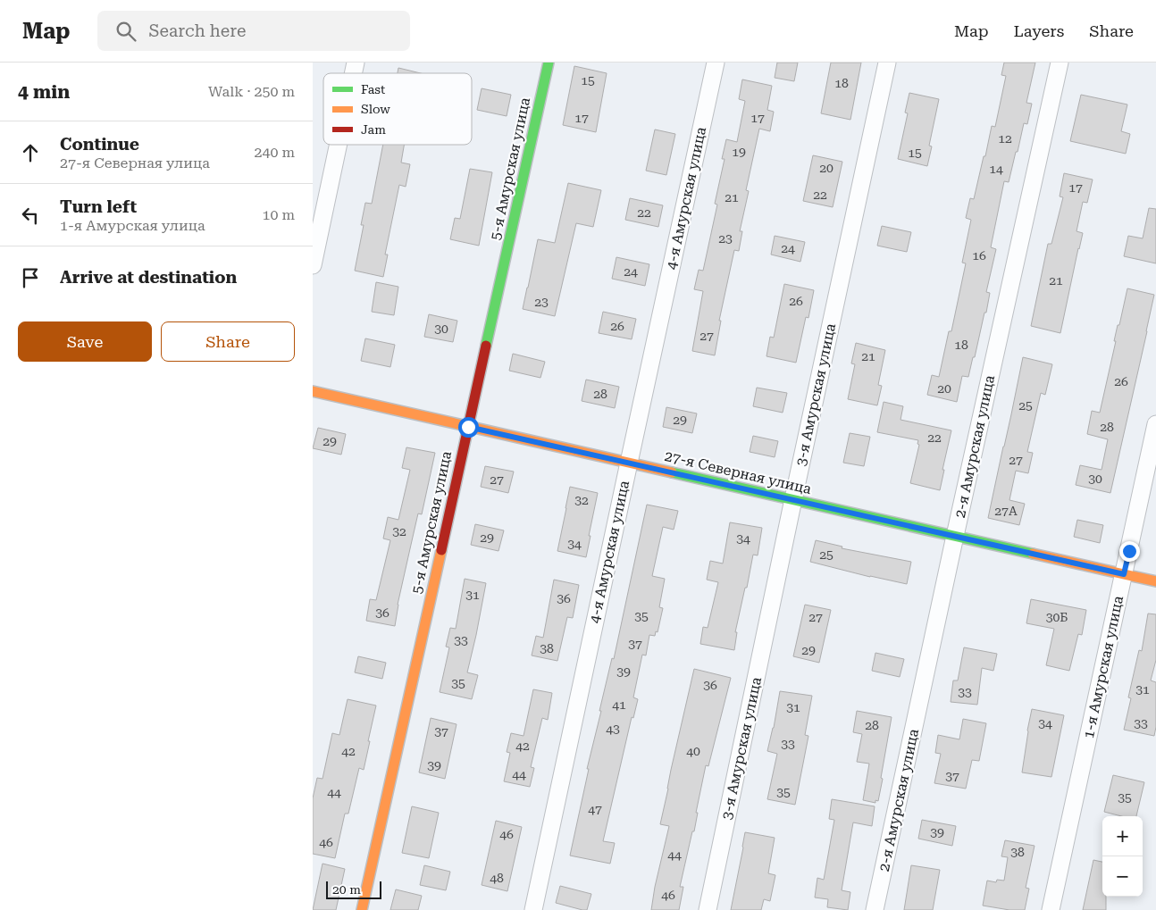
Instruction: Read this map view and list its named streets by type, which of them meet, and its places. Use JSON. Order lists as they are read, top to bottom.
{
  "streets": {
    "street": [
      "5-я Амурская улица",
      "4-я Амурская улица",
      "3-я Амурская улица",
      "2-я Амурская улица",
      "27-я Северная улица",
      "1-я Амурская улица"
    ]
  },
  "crossings": [
    ["5-я Амурская улица", "27-я Северная улица"],
    ["4-я Амурская улица", "27-я Северная улица"],
    ["3-я Амурская улица", "27-я Северная улица"],
    ["2-я Амурская улица", "27-я Северная улица"],
    ["27-я Северная улица", "1-я Амурская улица"]
  ],
  "house_numbers": [
    "15",
    "18",
    "17",
    "17",
    "12",
    "19",
    "15",
    "20",
    "14",
    "17",
    "22",
    "21",
    "22",
    "23",
    "24",
    "16",
    "24",
    "21",
    "26",
    "23",
    "26",
    "30",
    "27",
    "18",
    "21",
    "26",
    "20",
    "28",
    "25",
    "29",
    "28",
    "22",
    "29",
    "27",
    "30",
    "27",
    "32",
    "27А",
    "32",
    "29",
    "34",
    "34",
    "25",
    "31",
    "36",
    "36",
    "35",
    "27",
    "30Б",
    "33",
    "37",
    "38",
    "29",
    "39",
    "35",
    "36",
    "31",
    "33",
    "41",
    "31",
    "34",
    "33",
    "28",
    "43",
    "37",
    "33",
    "42",
    "42",
    "40",
    "39",
    "44",
    "37",
    "44",
    "35",
    "35",
    "47",
    "39",
    "46",
    "46",
    "38",
    "44",
    "48",
    "46"
  ],
  "legend": ["Fast", "Slow", "Jam"],
  "scale_bar": "20 m",
  "page": {
    "header": "Map",
    "search": "Search here",
    "nav": ["Map", "Layers", "Share"],
    "heading": ["4 min", "Walk · 250 m"],
    "list": [
      ["Continue", "27-я Северная улица", "240 m"],
      ["Turn left", "1-я Амурская улица", "10 m"],
      "Arrive at destination"
    ],
    "buttons": ["Save", "Share"],
    "map_buttons": ["+", "−"],
    "scale": "20 m"
  }
}
